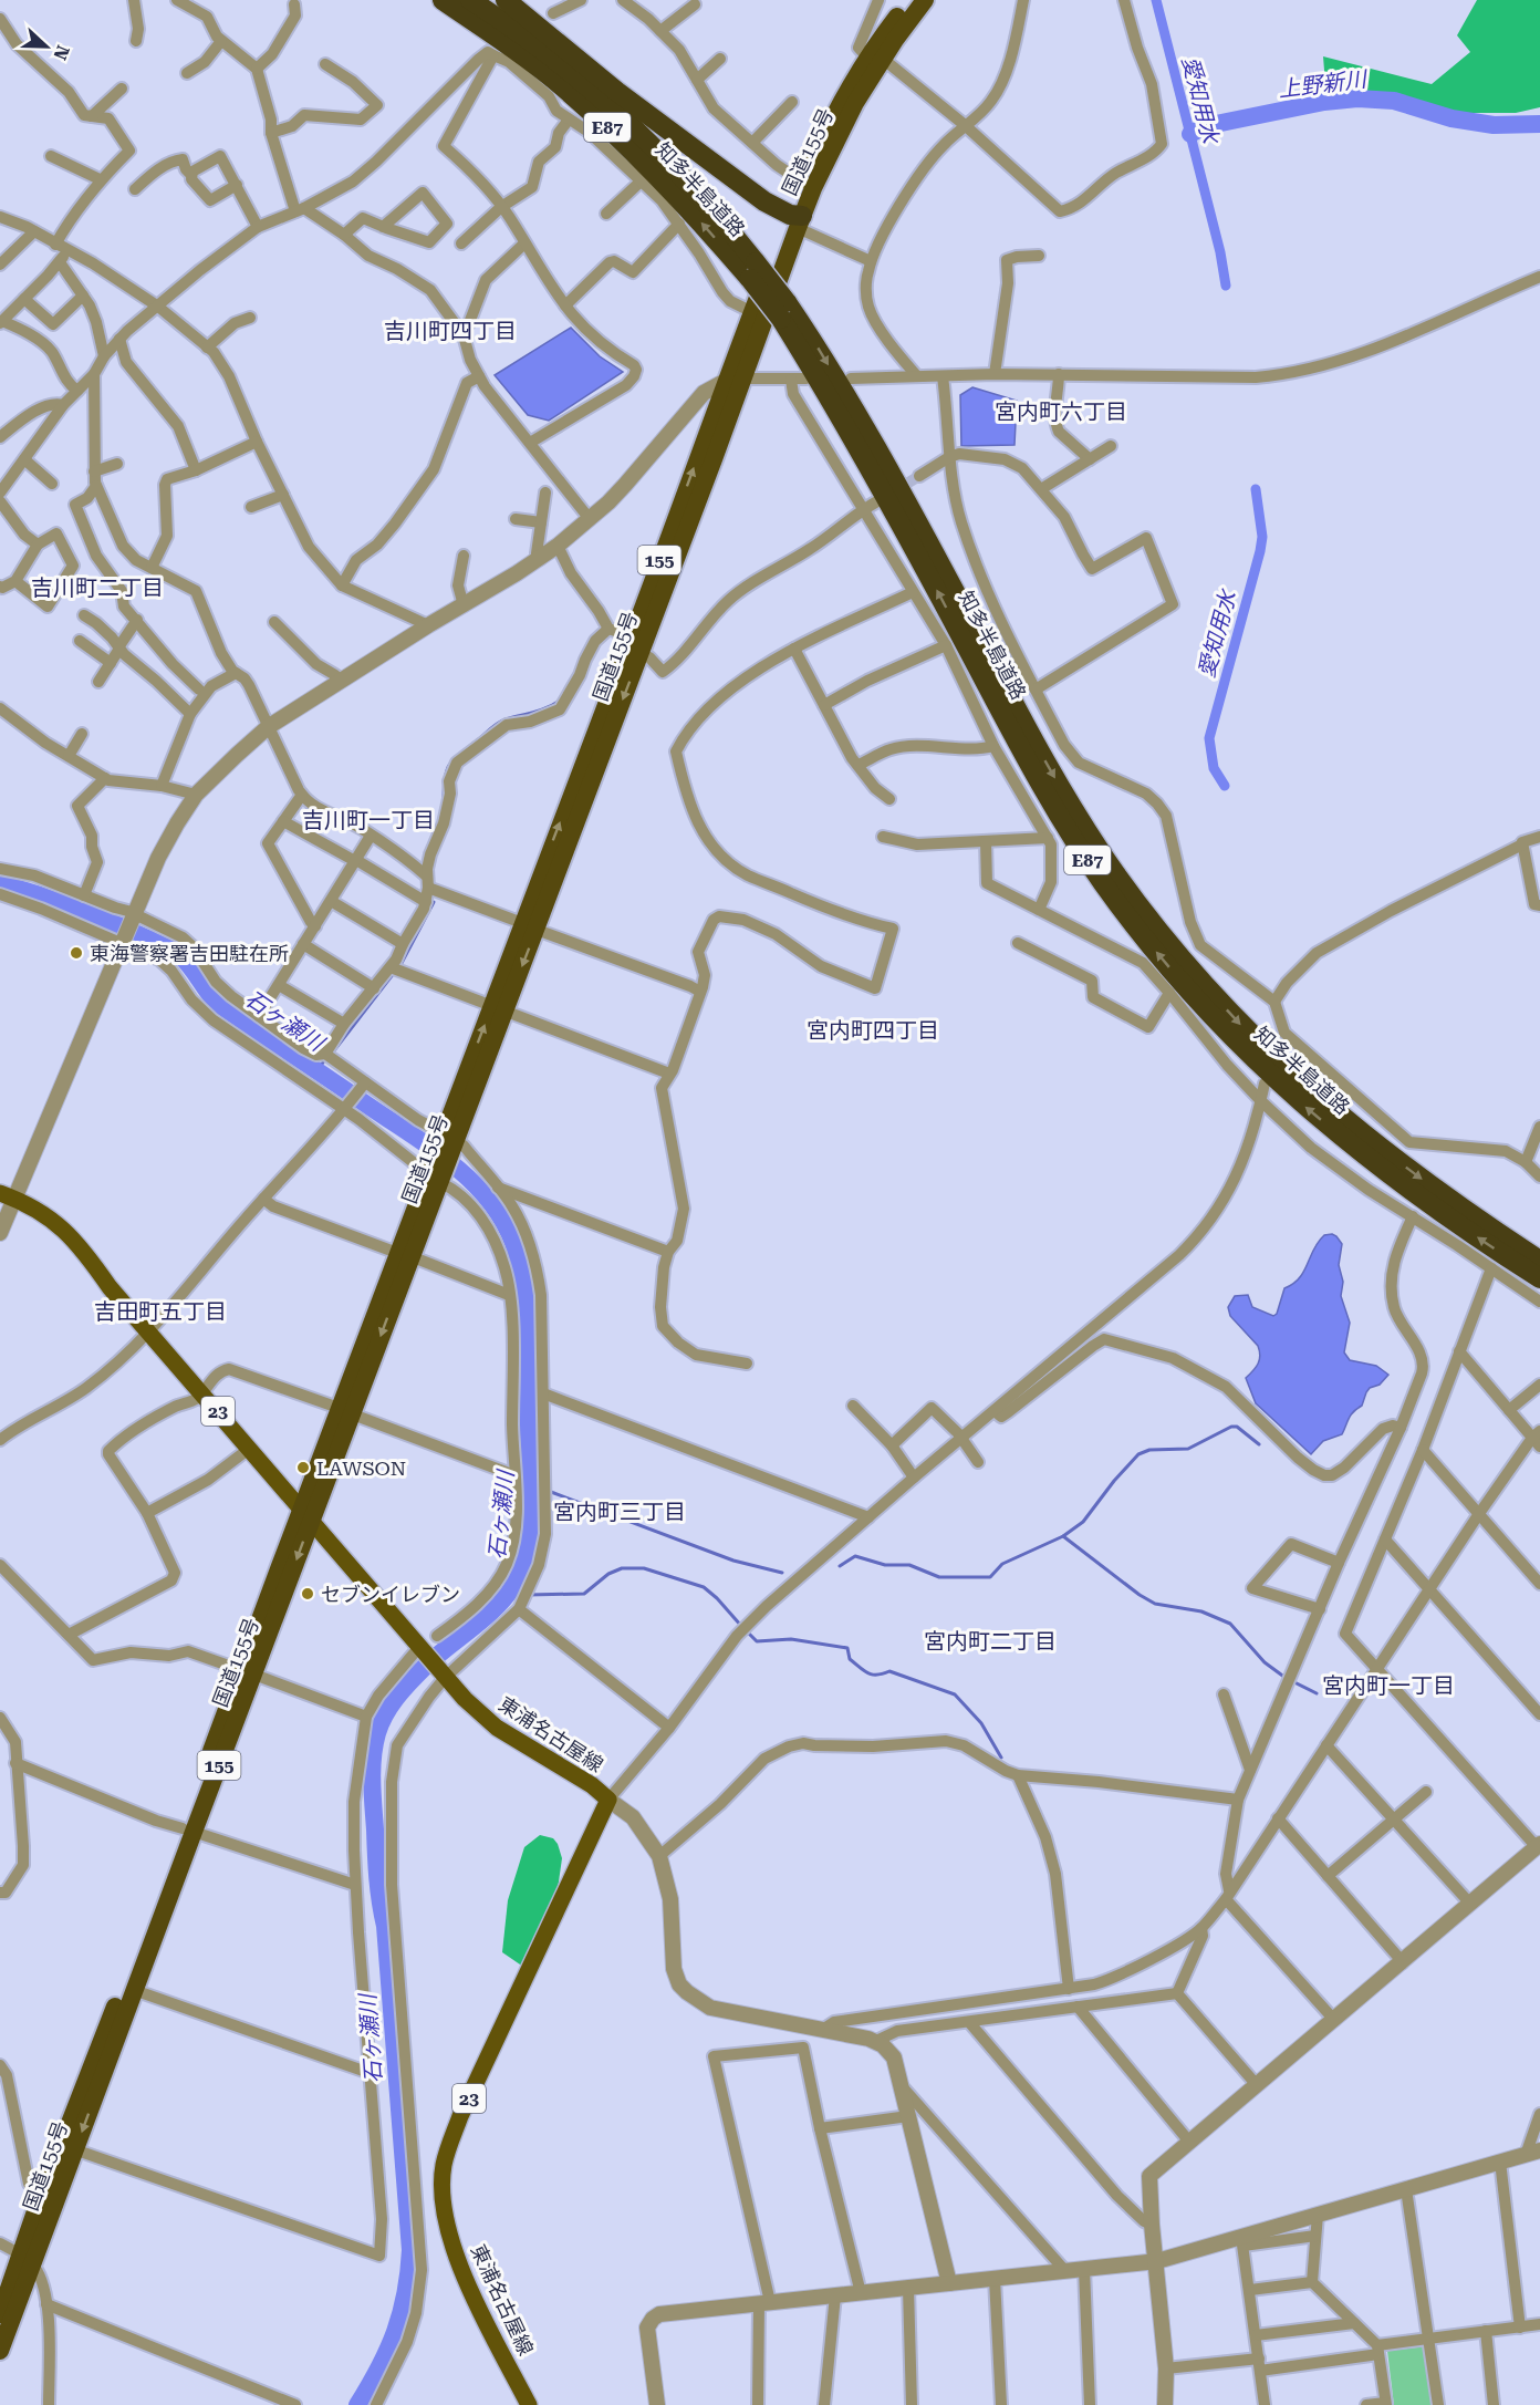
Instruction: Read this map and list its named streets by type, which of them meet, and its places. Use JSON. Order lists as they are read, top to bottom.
{
  "streets": {
    "highway": [
      "E87",
      "国道155号",
      "知多半島道路",
      "155"
    ],
    "main road": ["23", "東浦名古屋線"]
  },
  "crossings": [
    ["国道155号", "東浦名古屋線"]
  ],
  "districts": [
    "吉川町四丁目",
    "宮内町六丁目",
    "吉川町二丁目",
    "吉川町一丁目",
    "宮内町四丁目",
    "吉田町五丁目",
    "宮内町三丁目",
    "宮内町二丁目",
    "宮内町一丁目"
  ],
  "water": ["上野新川", "愛知用水", "石ヶ瀬川"],
  "places": ["東海警察署吉田駐在所", "LAWSON", "セブンイレブン"],
  "north": "right"
}
